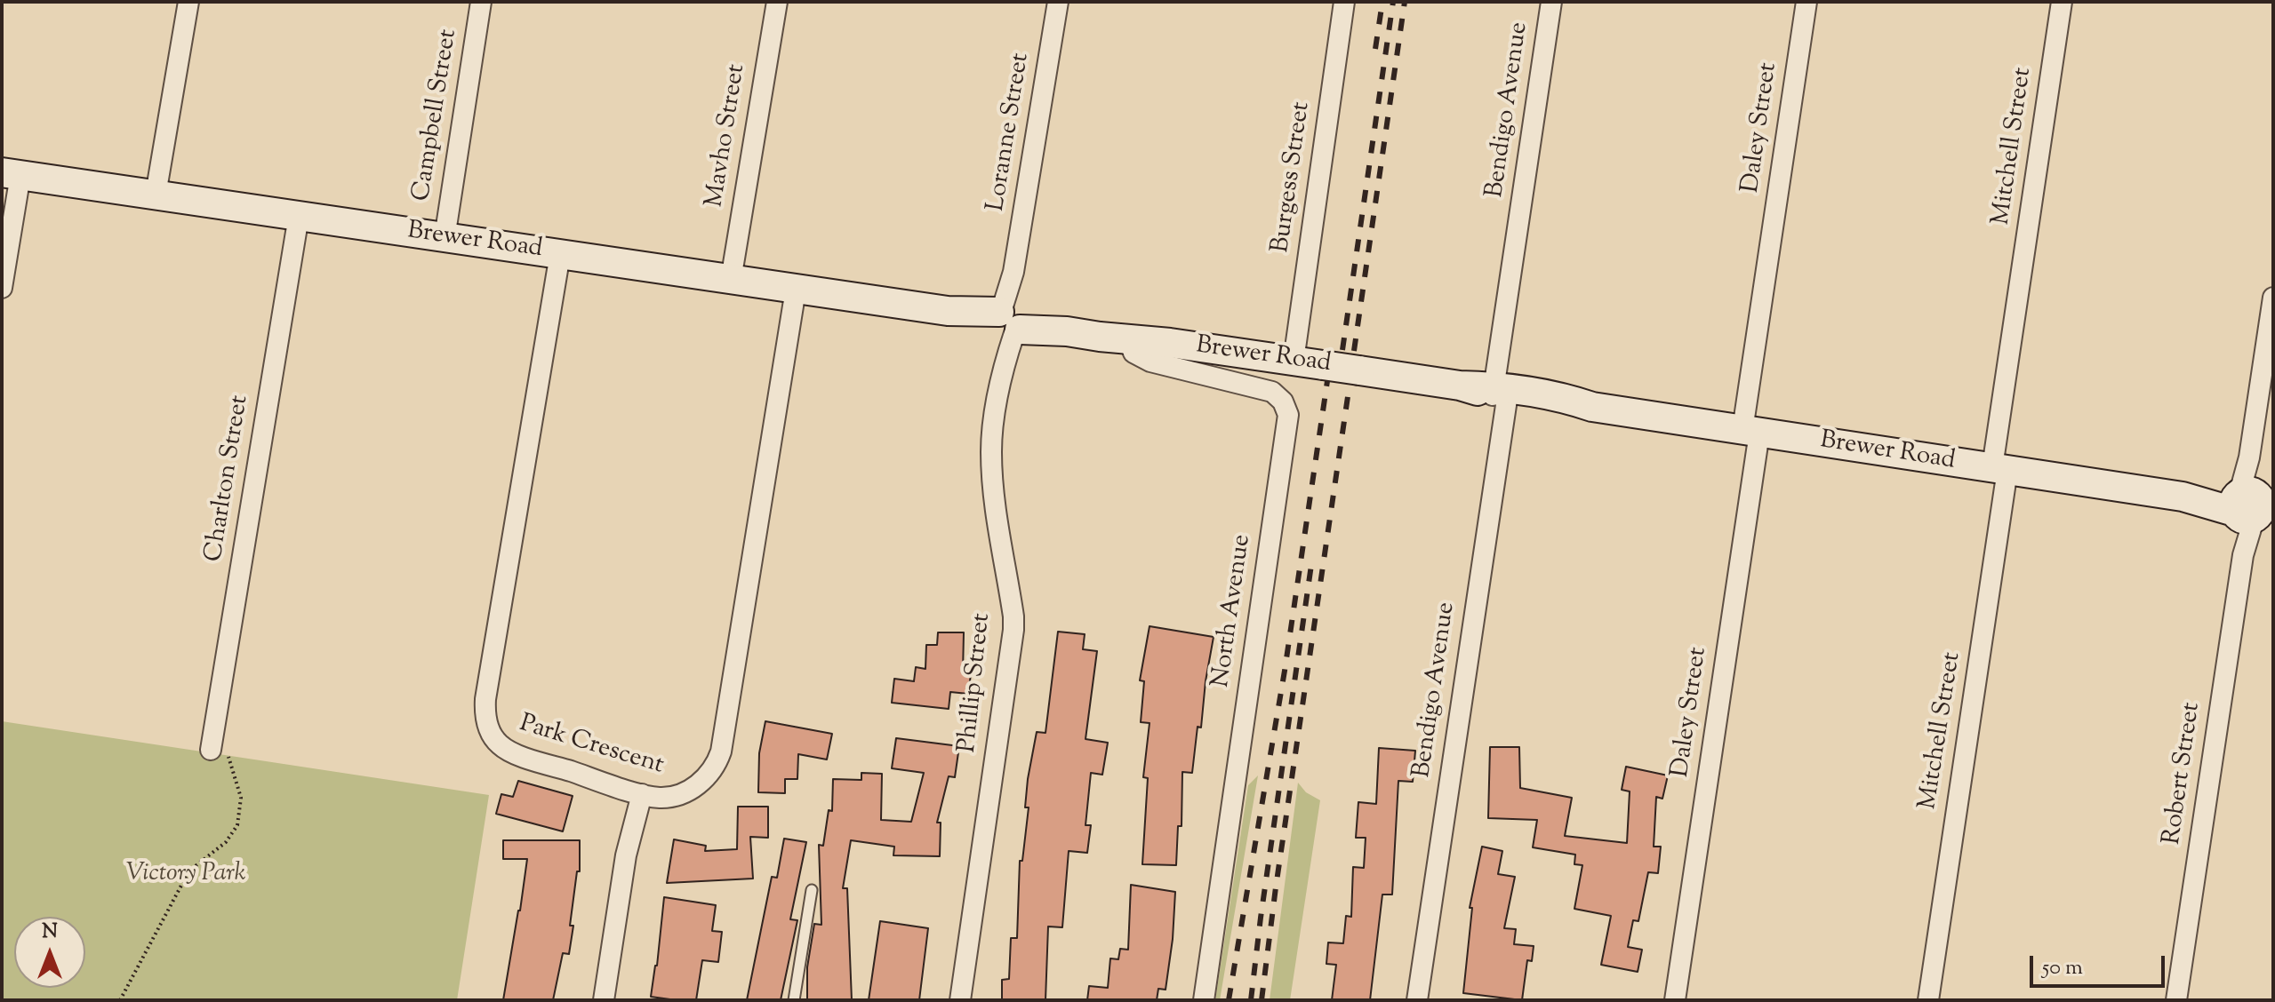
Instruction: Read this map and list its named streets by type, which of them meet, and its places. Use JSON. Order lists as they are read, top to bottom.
{
  "streets": {
    "street": [
      "Bendigo Avenue",
      "Campbell Street",
      "Daley Street",
      "Loranne Street",
      "Mavho Street",
      "Mitchell Street",
      "Burgess Street",
      "Brewer Road",
      "Charlton Street",
      "North Avenue",
      "Phillip Street",
      "Park Crescent",
      "Robert Street"
    ]
  },
  "crossings": [
    ["Bendigo Avenue", "Brewer Road"],
    ["Campbell Street", "Brewer Road"],
    ["Daley Street", "Brewer Road"],
    ["Loranne Street", "Brewer Road"],
    ["Loranne Street", "Phillip Street"],
    ["Mavho Street", "Brewer Road"],
    ["Mitchell Street", "Brewer Road"],
    ["Burgess Street", "Brewer Road"],
    ["Brewer Road", "Charlton Street"],
    ["Brewer Road", "North Avenue"],
    ["Brewer Road", "Phillip Street"],
    ["Brewer Road", "Park Crescent"],
    ["Brewer Road", "Robert Street"]
  ],
  "parks": ["Victory Park"],
  "scale_bar": "50 m",
  "north": "top"
}
